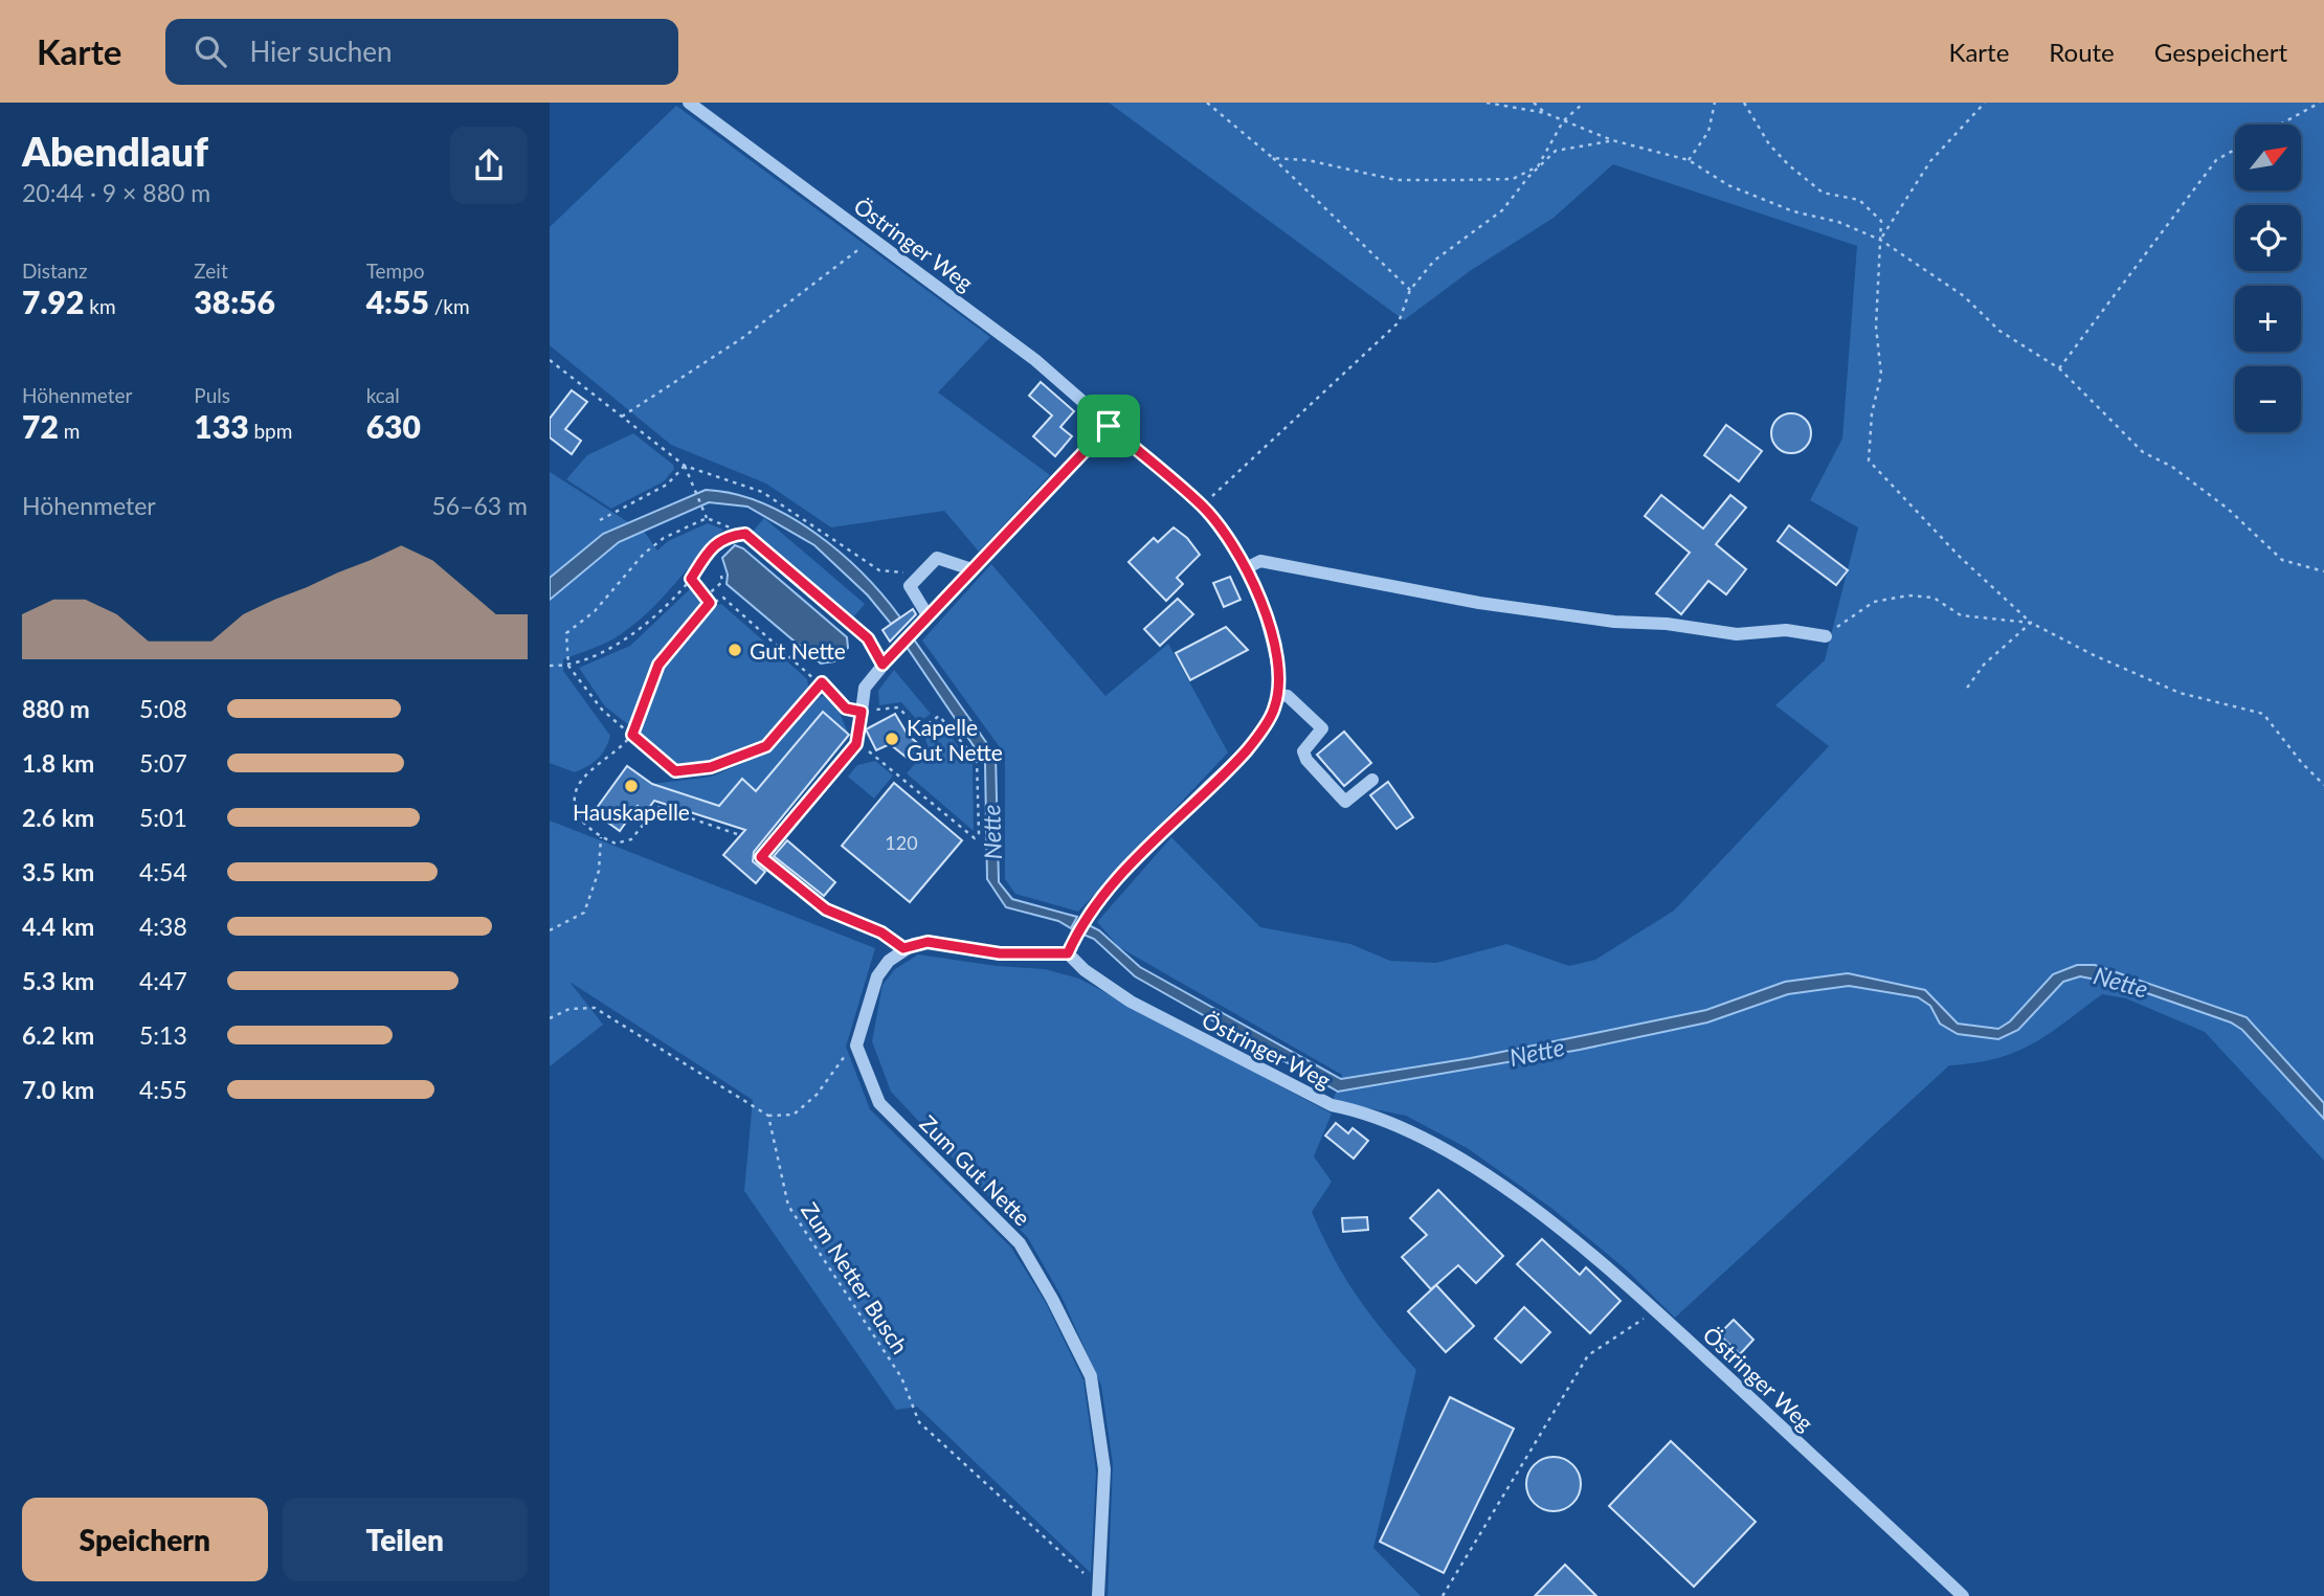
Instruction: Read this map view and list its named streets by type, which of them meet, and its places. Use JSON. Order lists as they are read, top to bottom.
{
  "streets": {
    "street": ["Östringer Weg", "Zum Gut Nette"],
    "path": ["Zum Netter Busch"]
  },
  "crossings": [
    ["Zum Gut Nette", "Zum Netter Busch"]
  ],
  "water": ["Nette"],
  "places": ["Gut Nette", "Kapelle Gut Nette", "Hauskapelle"],
  "house_numbers": ["120"],
  "north": "top right",
  "page": {
    "header": "Karte",
    "search": "Hier suchen",
    "nav": ["Karte", "Route", "Gespeichert"],
    "heading": ["Abendlauf", "20:44 · 9 × 880 m"],
    "map_buttons": ["+", "−"],
    "stats": [
      ["Distanz", "7.92 km"],
      ["Zeit", "38:56"],
      ["Tempo", "4:55 /km"],
      ["Höhenmeter", "72 m"],
      ["Puls", "133 bpm"],
      ["kcal", "630"]
    ],
    "chart": ["Höhenmeter", "56–63 m"],
    "list": [
      {
        "name": "880 m",
        "note": "5:08"
      },
      {
        "name": "1.8 km",
        "note": "5:07"
      },
      {
        "name": "2.6 km",
        "note": "5:01"
      },
      {
        "name": "3.5 km",
        "note": "4:54"
      },
      {
        "name": "4.4 km",
        "note": "4:38"
      },
      {
        "name": "5.3 km",
        "note": "4:47"
      },
      {
        "name": "6.2 km",
        "note": "5:13"
      },
      {
        "name": "7.0 km",
        "note": "4:55"
      }
    ],
    "buttons": ["Speichern", "Teilen"]
  }
}
